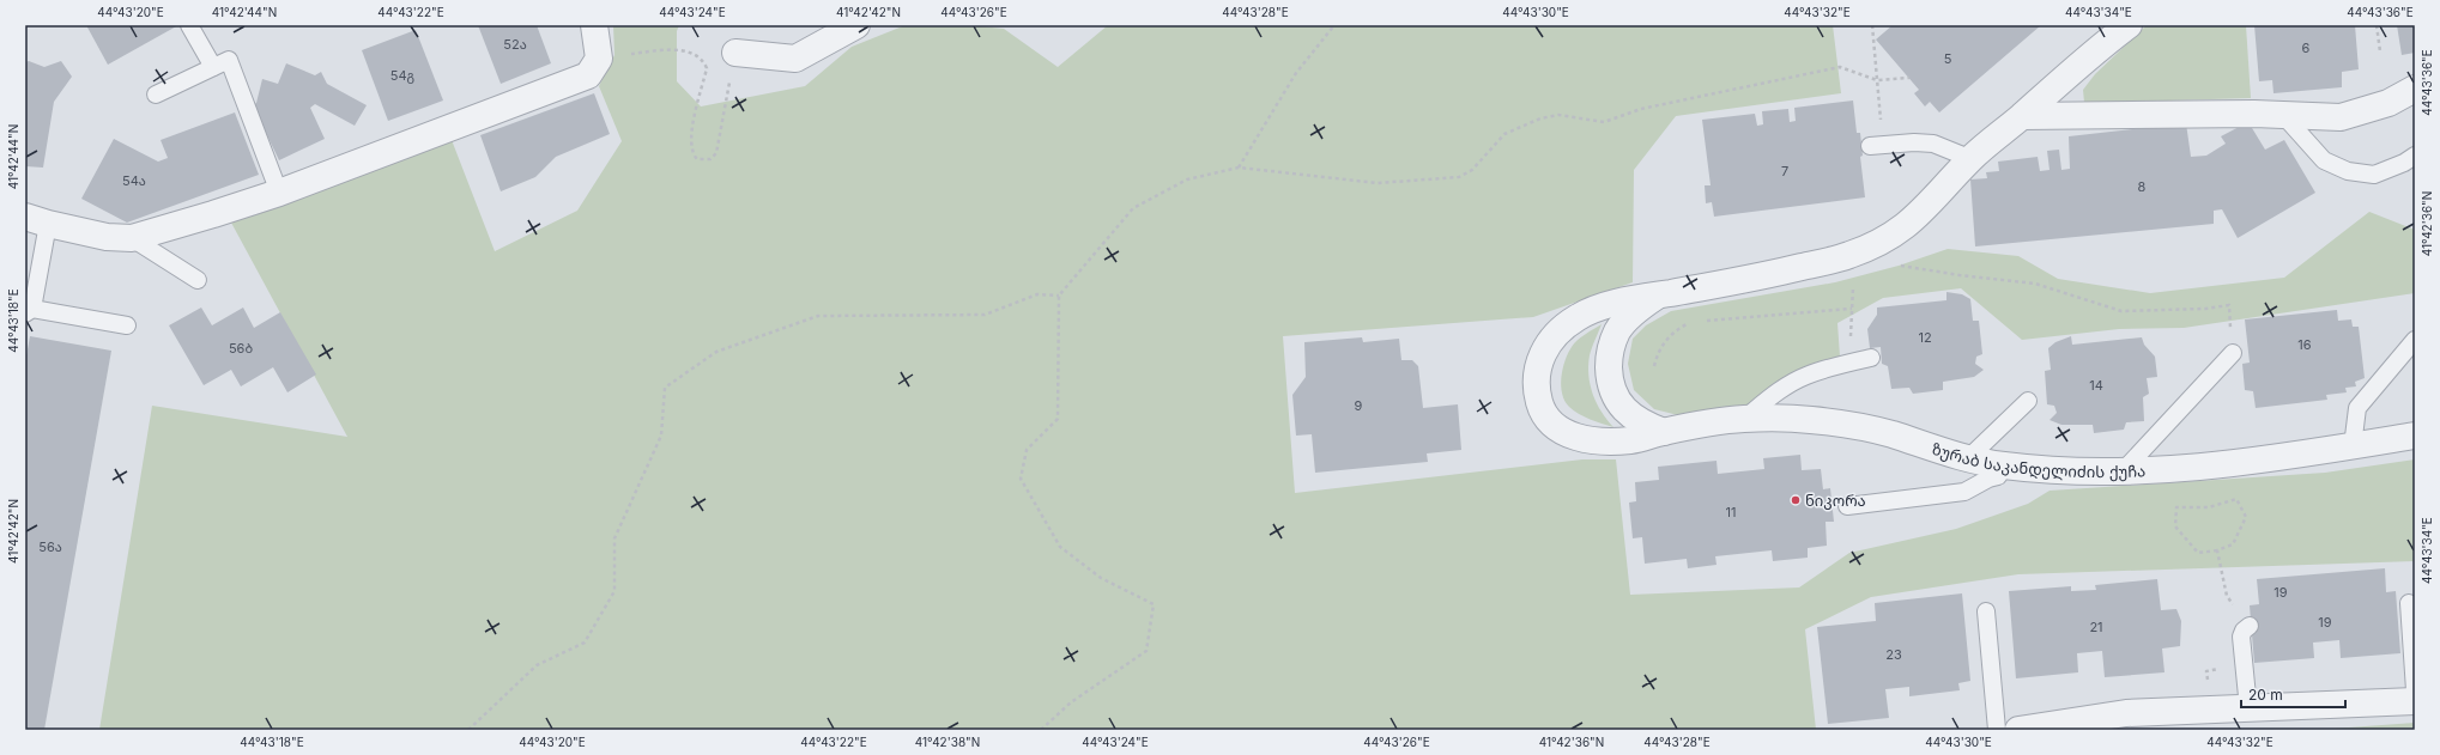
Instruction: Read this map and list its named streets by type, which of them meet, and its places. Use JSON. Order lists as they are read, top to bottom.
{
  "streets": {
    "street": ["ზურაბ საკანდელიძის ქუჩა"]
  },
  "places": ["ნიკორა"],
  "house_numbers": [
    "52ა",
    "6",
    "5",
    "54გ",
    "7",
    "54ა",
    "8",
    "12",
    "16",
    "56ბ",
    "14",
    "9",
    "11",
    "56ა",
    "19",
    "19",
    "21",
    "23"
  ],
  "scale_bar": "20 m",
  "coordinates": [
    "44°43'20\"E",
    "41°42'44\"N",
    "44°43'22\"E",
    "44°43'24\"E",
    "41°42'42\"N",
    "44°43'26\"E",
    "44°43'28\"E",
    "44°43'30\"E",
    "44°43'32\"E",
    "44°43'34\"E",
    "44°43'36\"E",
    "41°42'36\"N",
    "44°43'18\"E",
    "41°42'38\"N"
  ]
}
